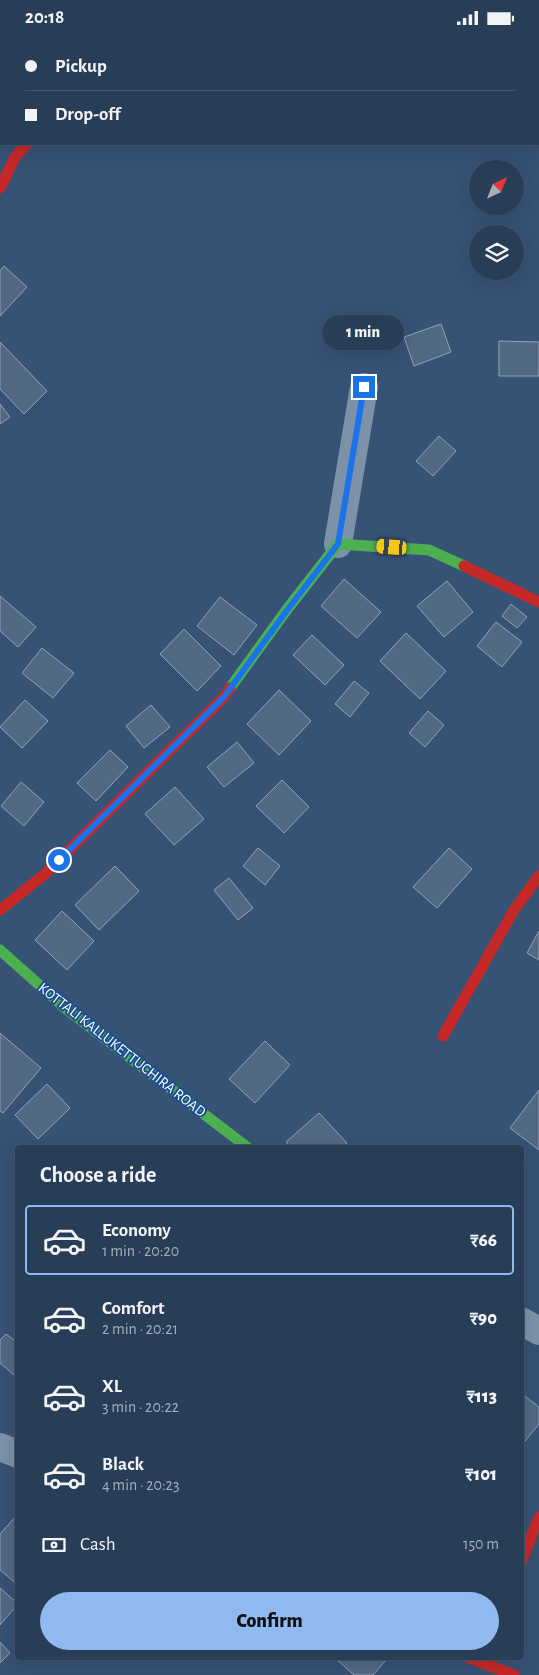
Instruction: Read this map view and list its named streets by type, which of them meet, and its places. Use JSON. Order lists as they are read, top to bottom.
{
  "streets": {
    "street": ["KOTTALI KALLUKETTUCHIRA ROAD"]
  },
  "north": "top right",
  "page": {
    "status": "20:18",
    "banner": ["Pickup", "Drop-off"],
    "bubble": "1 min",
    "heading": "Choose a ride",
    "list": [
      {
        "name": "Economy",
        "note": "1 min · 20:20",
        "value": "₹66"
      },
      {
        "name": "Comfort",
        "note": "2 min · 20:21",
        "value": "₹90"
      },
      {
        "name": "XL",
        "note": "3 min · 20:22",
        "value": "₹113"
      },
      {
        "name": "Black",
        "note": "4 min · 20:23",
        "value": "₹101"
      }
    ],
    "pay": ["Cash", "150 m"],
    "buttons": "Confirm"
  }
}
